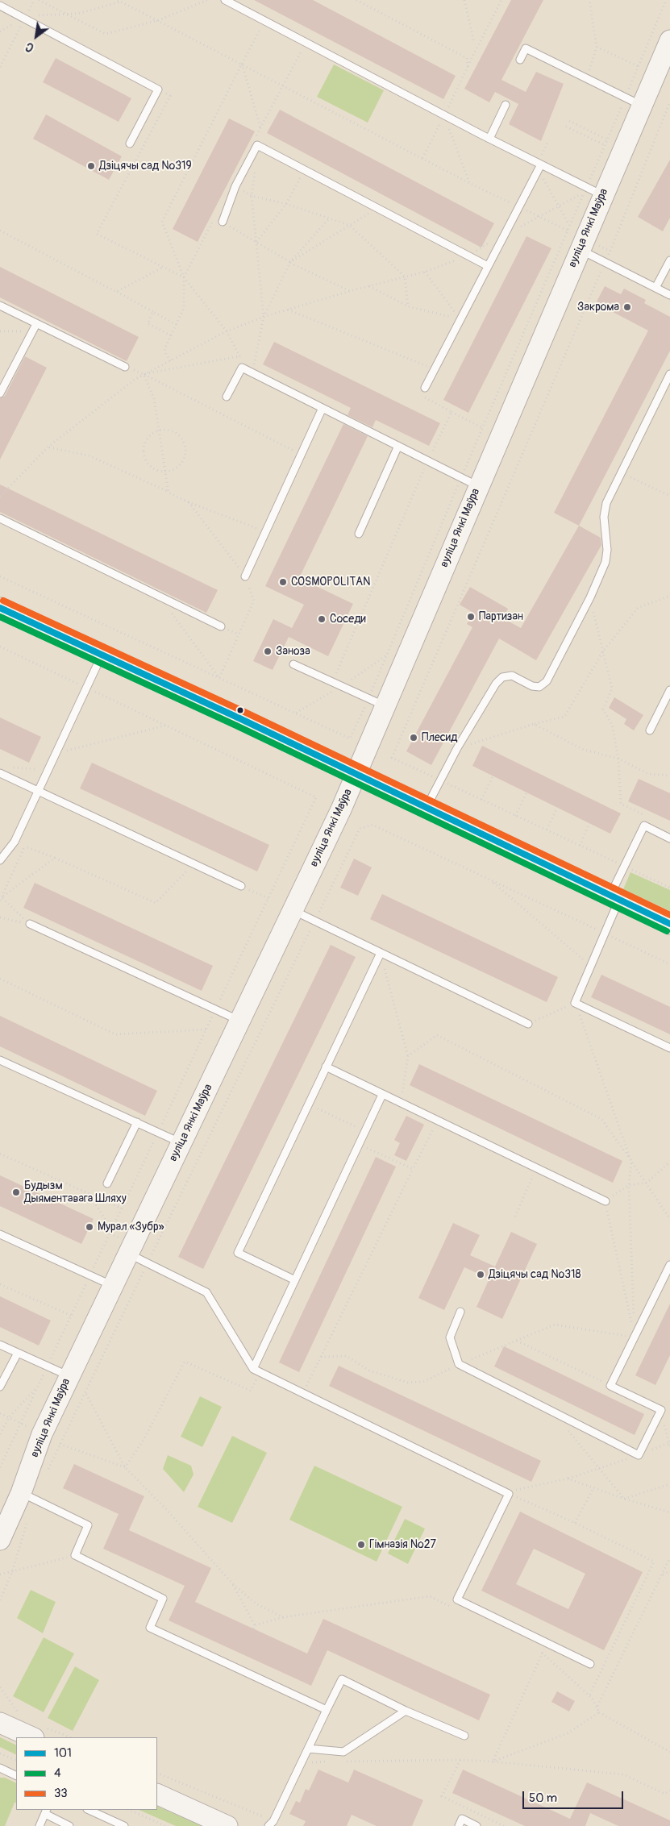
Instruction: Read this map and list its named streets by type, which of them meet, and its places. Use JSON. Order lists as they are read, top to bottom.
{
  "streets": {
    "street": ["вуліца Янкі Маўра"]
  },
  "places": [
    "Дзіцячы сад №319",
    "Закрома",
    "COSMOPOLITAN",
    "Партизан",
    "Соседи",
    "Заноза",
    "Плесид",
    "Будызм Дыяментавага Шляху",
    "Мурал «Зубр»",
    "Дзіцячы сад №318",
    "Гімназія №27"
  ],
  "lines": ["transit line 33", "transit line 101", "transit line 4"],
  "legend": ["101", "4", "33"],
  "scale_bar": "50 m",
  "north": "bottom left"
}
